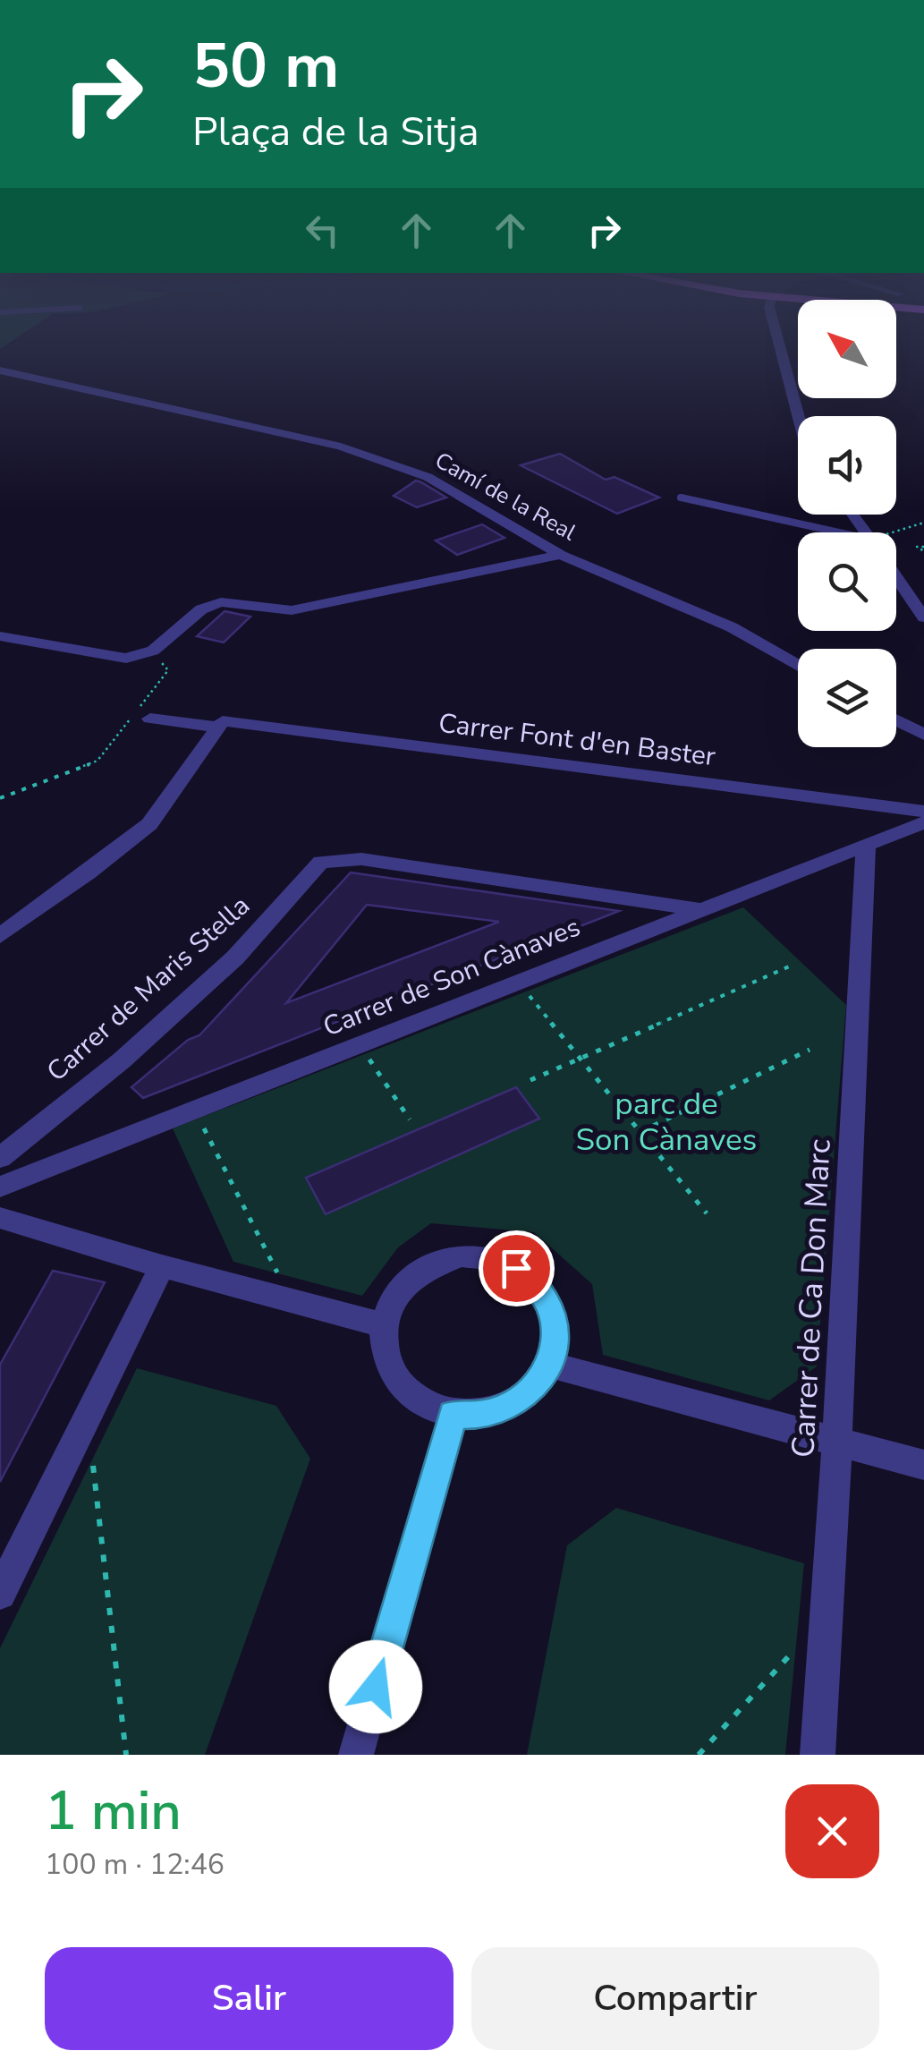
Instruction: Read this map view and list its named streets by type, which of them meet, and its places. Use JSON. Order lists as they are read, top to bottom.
{
  "streets": {
    "street": [
      "Camí de la Real",
      "Carrer Font d'en Baster",
      "Carrer de Son Cànaves",
      "Carrer de Maris Stella",
      "Carrer de Ca Don Marc"
    ]
  },
  "crossings": [
    ["Carrer de Son Cànaves", "Carrer de Maris Stella"],
    ["Carrer de Son Cànaves", "Carrer de Ca Don Marc"]
  ],
  "parks": ["parc de Son Cànaves"],
  "north": "top left",
  "page": {
    "turn": ["50 m", "Plaça de la Sitja"],
    "heading": ["1 min", "100 m · 12:46"],
    "buttons": ["Salir", "Compartir"]
  }
}
